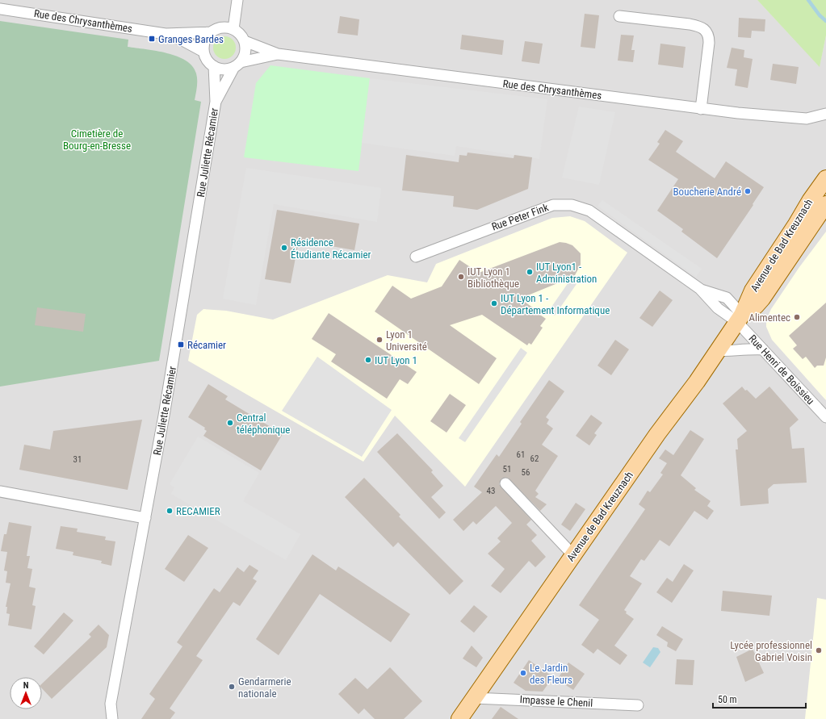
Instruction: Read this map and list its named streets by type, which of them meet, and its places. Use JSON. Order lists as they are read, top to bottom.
{
  "streets": {
    "main road": ["Avenue de Bad Kreuznach"],
    "street": [
      "Rue des Chrysanthèmes",
      "Rue Juliette Récamier",
      "Rue Peter Fink",
      "Rue Henri de Boissieu",
      "Impasse le Chenil"
    ]
  },
  "crossings": [
    ["Rue des Chrysanthèmes", "Rue Juliette Récamier"],
    ["Rue Peter Fink", "Avenue de Bad Kreuznach"],
    ["Rue Peter Fink", "Rue Henri de Boissieu"],
    ["Avenue de Bad Kreuznach", "Rue Henri de Boissieu"],
    ["Avenue de Bad Kreuznach", "Impasse le Chenil"]
  ],
  "parks": ["Cimetière de Bourg-en-Bresse"],
  "places": {
    "transit": ["Granges Bardes", "Récamier"],
    "other": [
      "Boucherie André",
      "Résidence Étudiante Récamier",
      "IUT Lyon1 - Administration",
      "IUT Lyon 1 Bibliothèque",
      "IUT Lyon 1 - Département Informatique",
      "Alimentec",
      "Lyon 1 Université",
      "IUT Lyon 1",
      "Central téléphonique",
      "RECAMIER",
      "Lycée professionnel Gabriel Voisin",
      "Le Jardin des Fleurs",
      "Gendarmerie nationale"
    ]
  },
  "house_numbers": [
    "61",
    "62",
    "31",
    "51",
    "56",
    "43"
  ],
  "scale_bar": "50 m",
  "north": "top"
}
